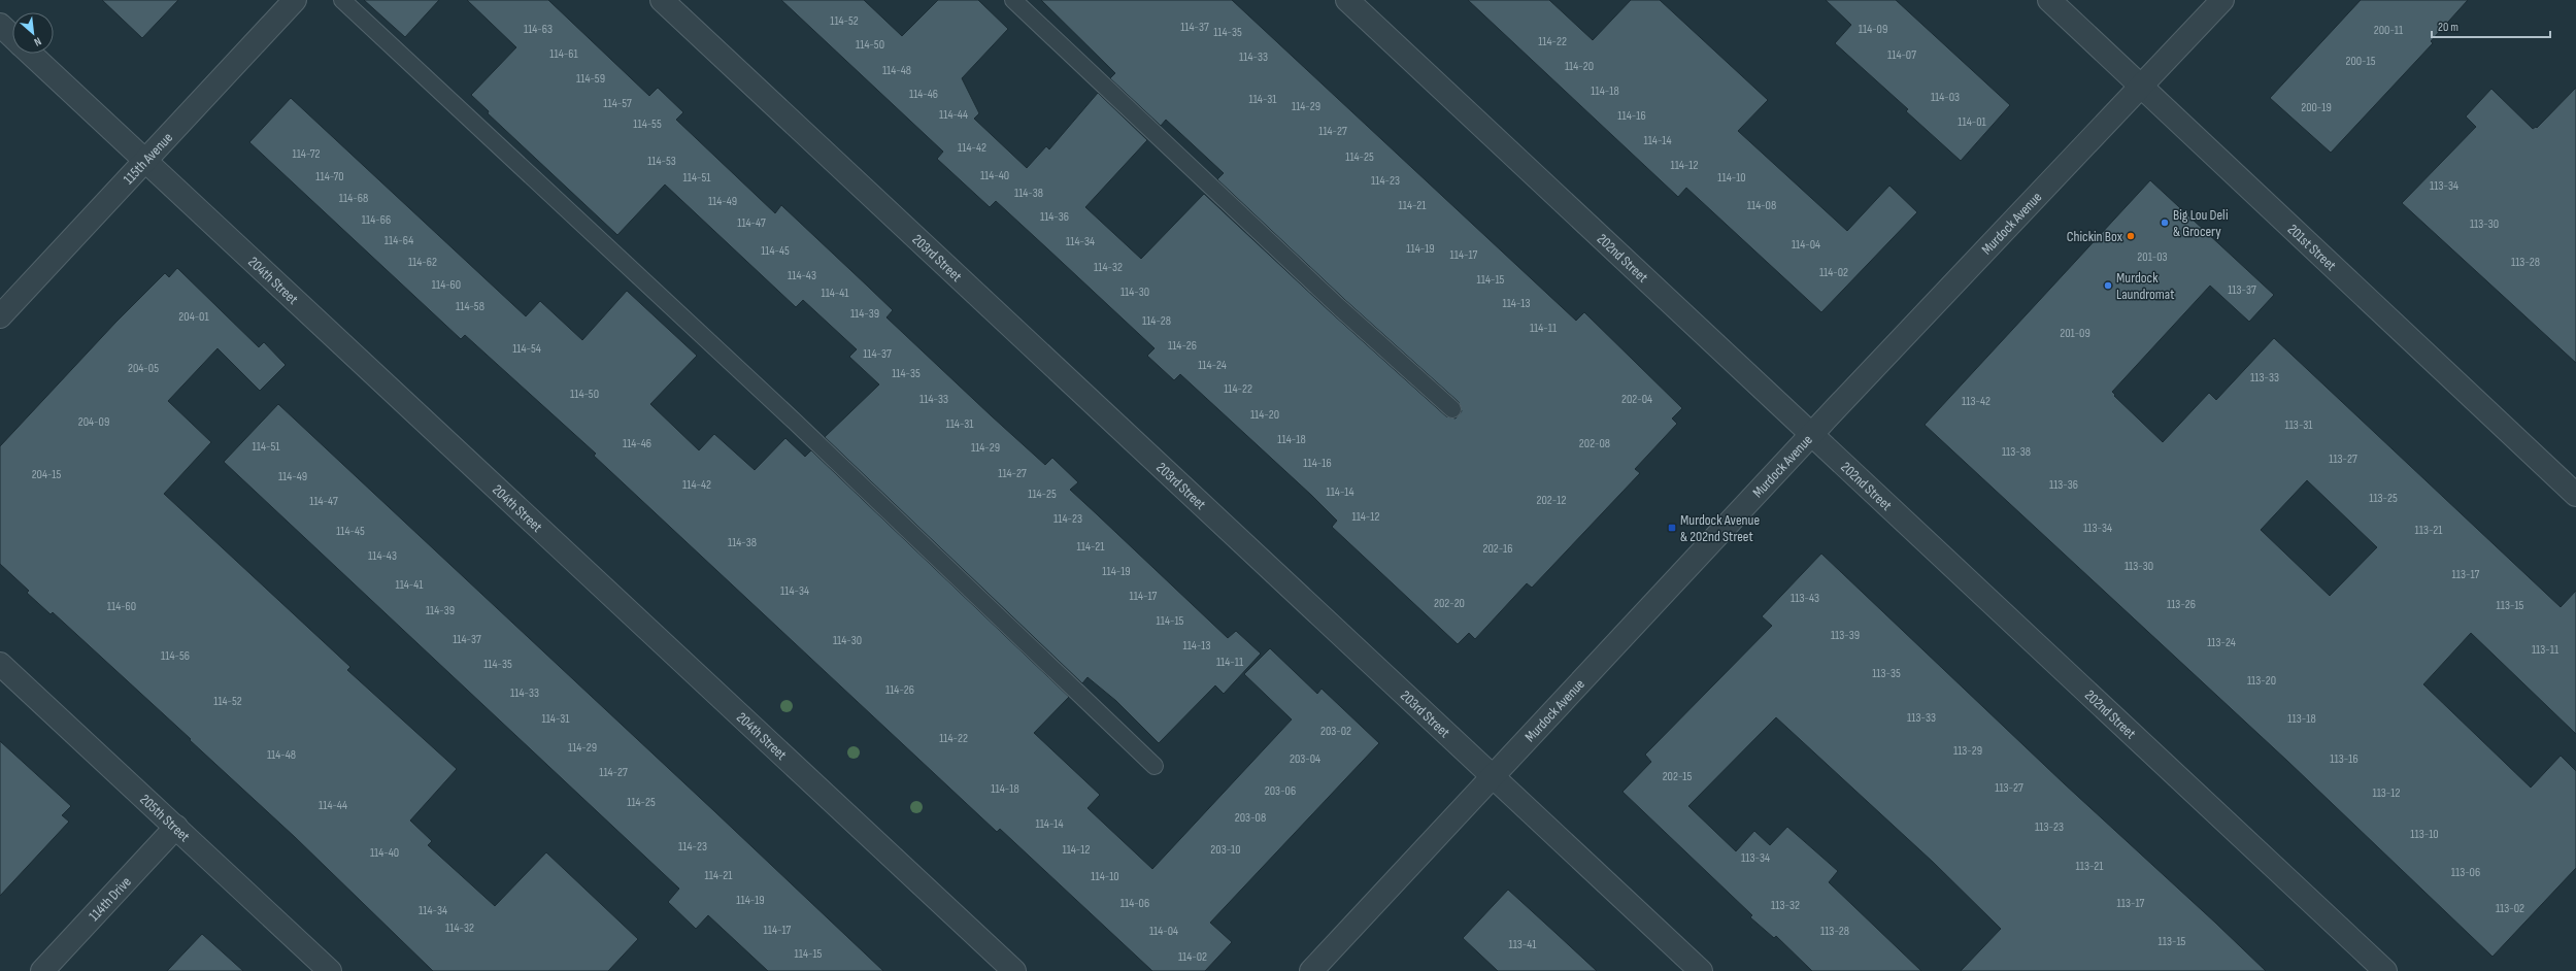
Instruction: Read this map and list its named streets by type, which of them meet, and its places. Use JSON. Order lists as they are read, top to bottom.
{
  "streets": {
    "street": [
      "115th Avenue",
      "Murdock Avenue",
      "201st Street",
      "202nd Street",
      "203rd Street",
      "204th Street",
      "205th Street",
      "114th Drive"
    ]
  },
  "crossings": [
    ["115th Avenue", "204th Street"],
    ["Murdock Avenue", "201st Street"],
    ["Murdock Avenue", "202nd Street"],
    ["Murdock Avenue", "203rd Street"],
    ["205th Street", "114th Drive"]
  ],
  "places": {
    "other": ["Big Lou Deli & Grocery", "Chickin Box", "Murdock Laundromat"],
    "transit": ["Murdock Avenue & 202nd Street"]
  },
  "house_numbers": [
    "114-52",
    "114-37",
    "114-63",
    "114-09",
    "200-11",
    "114-35",
    "114-22",
    "114-50",
    "114-61",
    "114-07",
    "114-33",
    "200-15",
    "114-20",
    "114-48",
    "114-59",
    "114-18",
    "114-46",
    "114-03",
    "114-31",
    "114-57",
    "114-29",
    "200-19",
    "114-44",
    "114-16",
    "114-01",
    "114-55",
    "114-27",
    "114-14",
    "114-42",
    "114-72",
    "114-25",
    "114-53",
    "114-12",
    "114-40",
    "114-70",
    "114-51",
    "114-10",
    "114-23",
    "113-34",
    "114-38",
    "114-68",
    "114-49",
    "114-21",
    "114-08",
    "114-36",
    "114-66",
    "114-47",
    "113-30",
    "114-64",
    "114-34",
    "114-04",
    "114-19",
    "114-45",
    "114-17",
    "201-03",
    "114-62",
    "113-28",
    "114-32",
    "114-02",
    "114-43",
    "114-15",
    "114-60",
    "113-37",
    "114-30",
    "114-41",
    "114-13",
    "114-58",
    "114-39",
    "204-01",
    "114-28",
    "114-11",
    "201-09",
    "114-26",
    "114-54",
    "114-37",
    "114-24",
    "204-05",
    "114-35",
    "113-33",
    "114-22",
    "114-50",
    "114-33",
    "202-04",
    "113-42",
    "114-20",
    "204-09",
    "114-31",
    "113-31",
    "114-18",
    "114-46",
    "202-08",
    "114-51",
    "114-29",
    "113-38",
    "113-27",
    "114-16",
    "114-27",
    "204-15",
    "114-49",
    "114-42",
    "113-36",
    "114-14",
    "114-25",
    "113-25",
    "202-12",
    "114-47",
    "114-12",
    "114-23",
    "113-34",
    "113-21",
    "114-45",
    "114-38",
    "114-21",
    "202-16",
    "114-43",
    "113-30",
    "114-19",
    "113-17",
    "114-41",
    "114-34",
    "114-17",
    "113-43",
    "202-20",
    "113-26",
    "113-15",
    "114-60",
    "114-39",
    "114-15",
    "113-39",
    "114-37",
    "114-30",
    "113-24",
    "114-13",
    "113-11",
    "114-56",
    "114-11",
    "114-35",
    "113-35",
    "113-20",
    "114-26",
    "114-33",
    "114-52",
    "113-33",
    "114-31",
    "113-18",
    "203-02",
    "114-22",
    "114-29",
    "113-29",
    "114-48",
    "203-04",
    "113-16",
    "114-27",
    "202-15",
    "113-27",
    "114-18",
    "203-06",
    "113-12",
    "114-25",
    "114-44",
    "203-08",
    "114-14",
    "113-23",
    "113-10",
    "114-23",
    "114-12",
    "203-10",
    "114-40",
    "113-34",
    "113-21",
    "113-06",
    "114-21",
    "114-10",
    "114-19",
    "114-06",
    "113-17",
    "113-32",
    "113-02",
    "114-34",
    "114-32",
    "114-17",
    "114-04",
    "113-28",
    "113-15",
    "113-41",
    "114-15",
    "114-02"
  ],
  "scale_bar": "20 m",
  "north": "bottom right"
}
